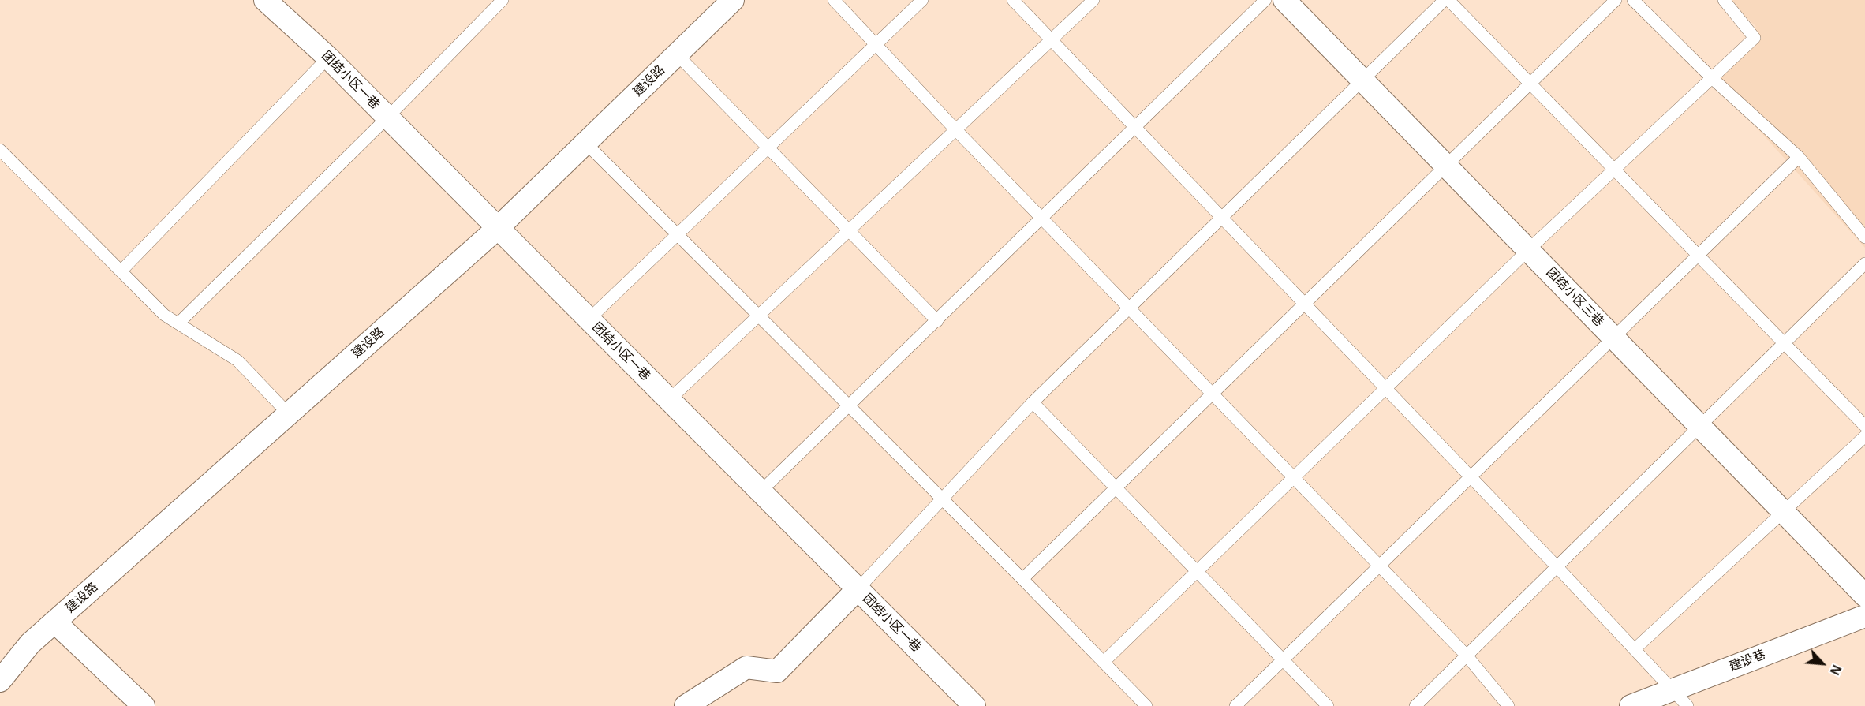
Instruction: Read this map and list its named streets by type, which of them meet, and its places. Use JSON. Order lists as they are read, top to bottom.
{
  "streets": {
    "street": [
      "团结小区一巷",
      "建设路",
      "团结小区三巷",
      "建设巷"
    ]
  },
  "crossings": [
    ["团结小区一巷", "建设路"]
  ],
  "north": "bottom right"
}
